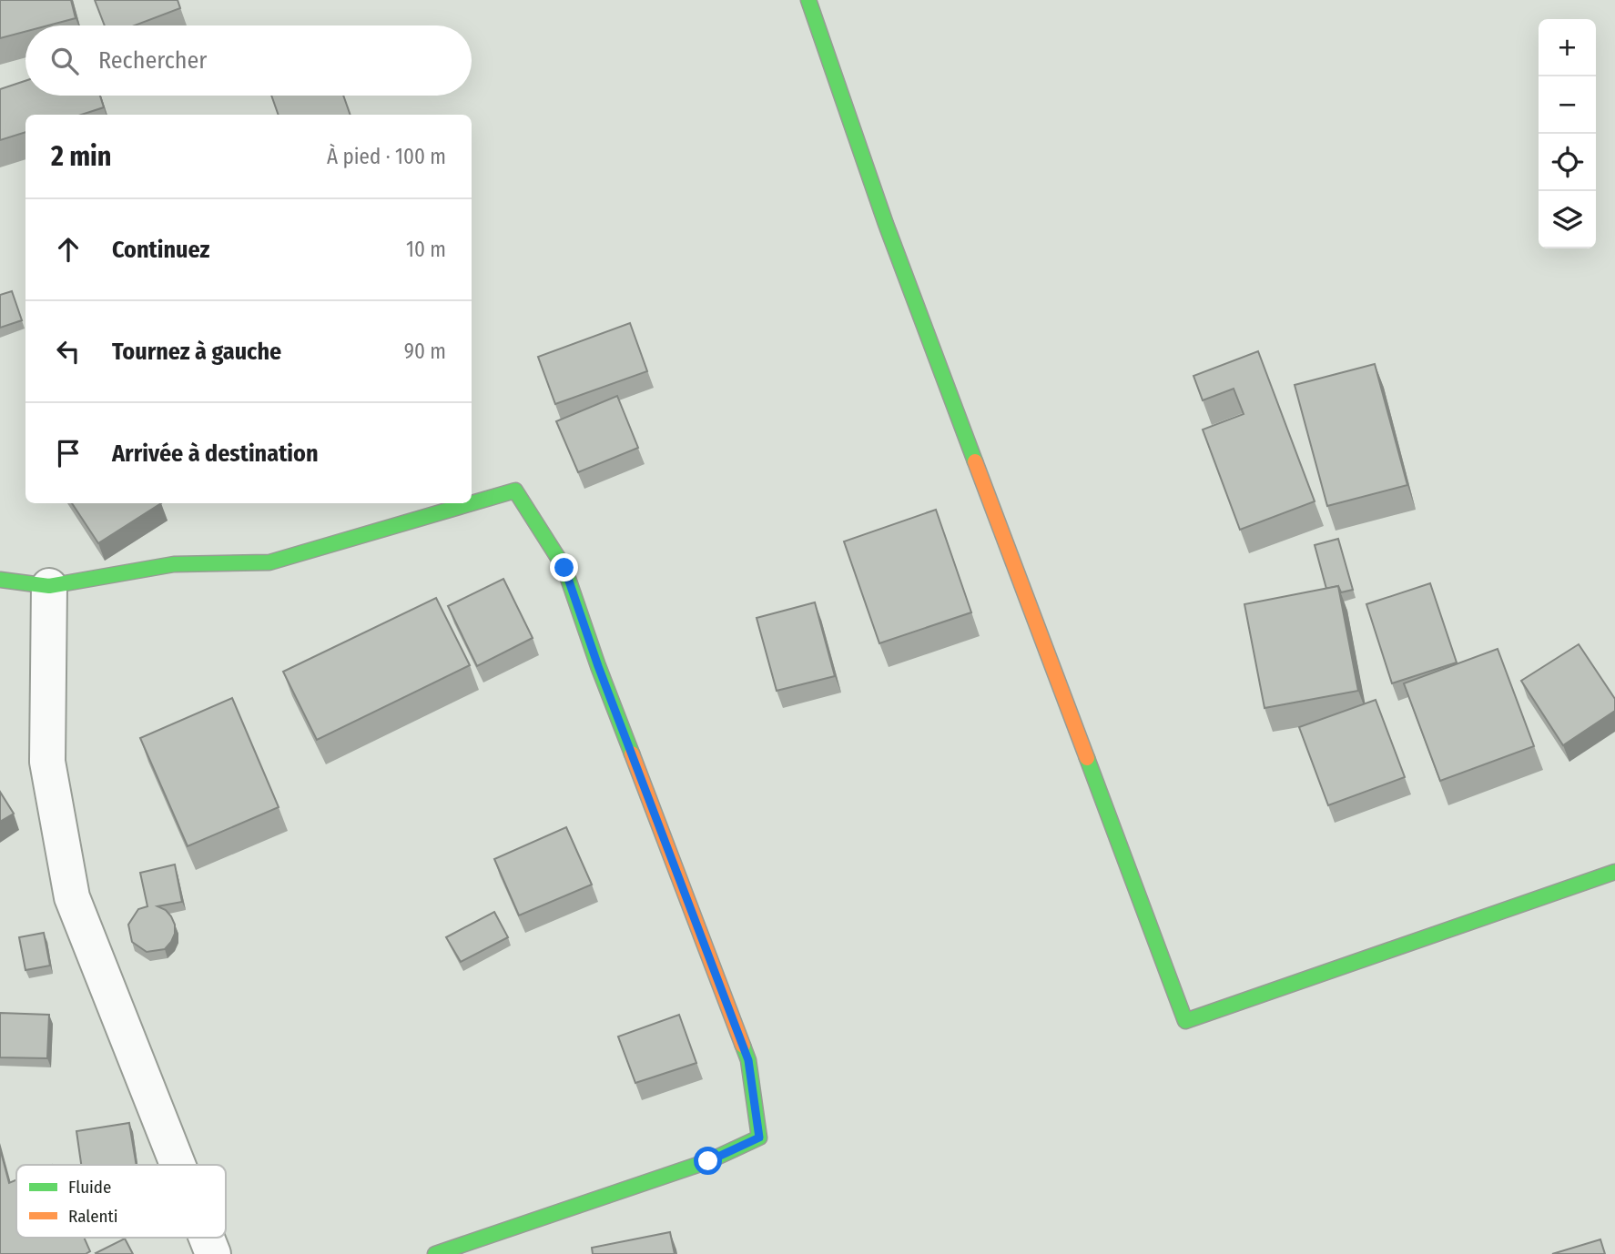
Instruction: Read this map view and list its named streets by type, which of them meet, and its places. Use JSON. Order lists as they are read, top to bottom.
{
  "legend": ["Fluide", "Ralenti"],
  "page": {
    "map_buttons": ["+", "−"],
    "search": "Rechercher",
    "heading": ["2 min", "À pied · 100 m"],
    "list": [
      ["Continuez", "10 m"],
      ["Tournez à gauche", "90 m"],
      "Arrivée à destination"
    ]
  }
}
